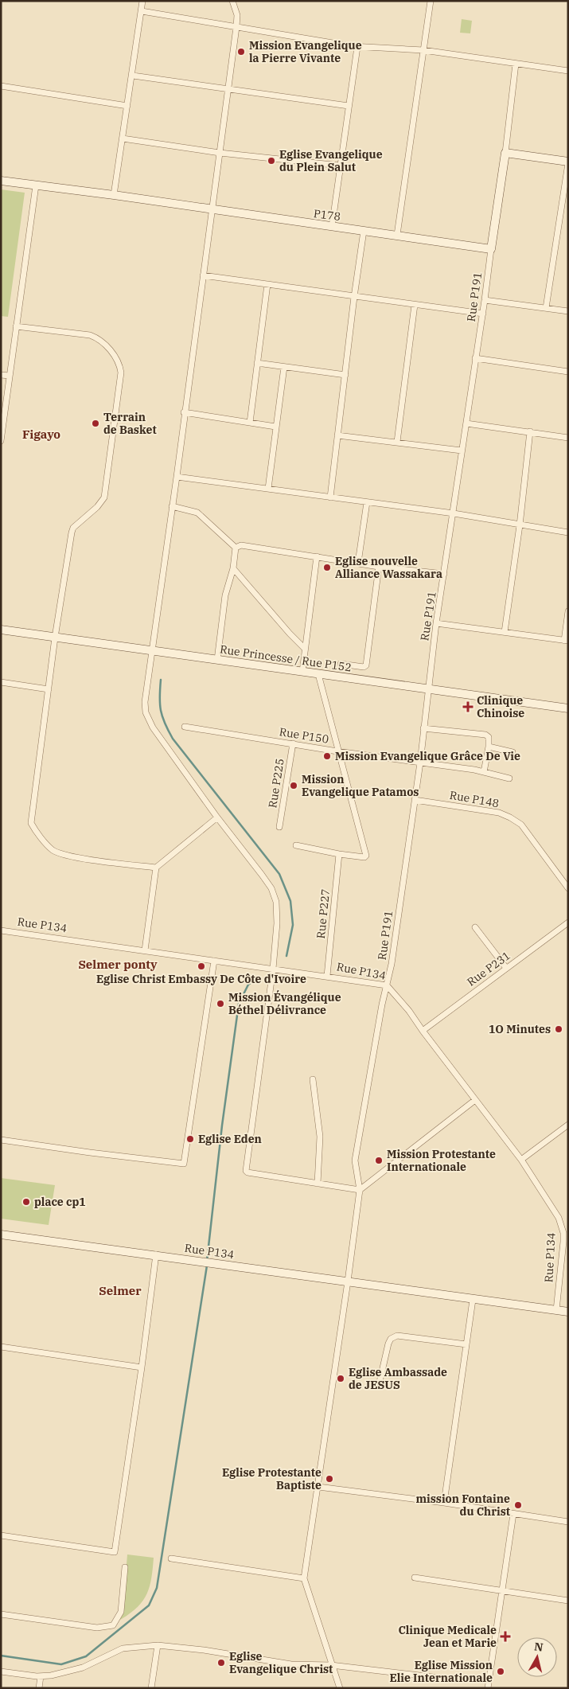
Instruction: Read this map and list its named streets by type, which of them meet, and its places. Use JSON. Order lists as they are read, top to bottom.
{
  "streets": {
    "street": [
      "P178",
      "Rue P191",
      "Rue Princesse / Rue P152",
      "Rue P150",
      "Rue P225",
      "Rue P148",
      "Rue P227",
      "Rue P134",
      "Rue P231"
    ]
  },
  "crossings": [
    ["P178", "Rue P191"],
    ["Rue P191", "Rue Princesse / Rue P152"],
    ["Rue P191", "Rue P150"],
    ["Rue P191", "Rue P148"],
    ["Rue P191", "Rue P134"],
    ["Rue P150", "Rue P225"],
    ["Rue P227", "Rue P134"],
    ["Rue P134", "Rue P231"]
  ],
  "districts": ["Figayo", "Selmer ponty", "Selmer"],
  "places": {
    "other": [
      "Mission Evangelique la Pierre Vivante",
      "Eglise Evangelique du Plein Salut",
      "Terrain de Basket",
      "Eglise nouvelle Alliance Wassakara",
      "Mission Evangelique Grâce De Vie",
      "Mission Evangelique Patamos",
      "Eglise Christ Embassy De Côte d'Ivoire",
      "Mission Évangélique Béthel Délivrance",
      "1O Minutes",
      "Eglise Eden",
      "Mission Protestante Internationale",
      "place cp1",
      "Eglise Ambassade de JESUS",
      "Eglise Protestante Baptiste",
      "mission Fontaine du Christ",
      "Eglise Evangelique Christ",
      "Eglise Mission Elie Internationale"
    ],
    "health": ["Clinique Chinoise", "Clinique Medicale Jean et Marie"]
  },
  "north": "top"
}
